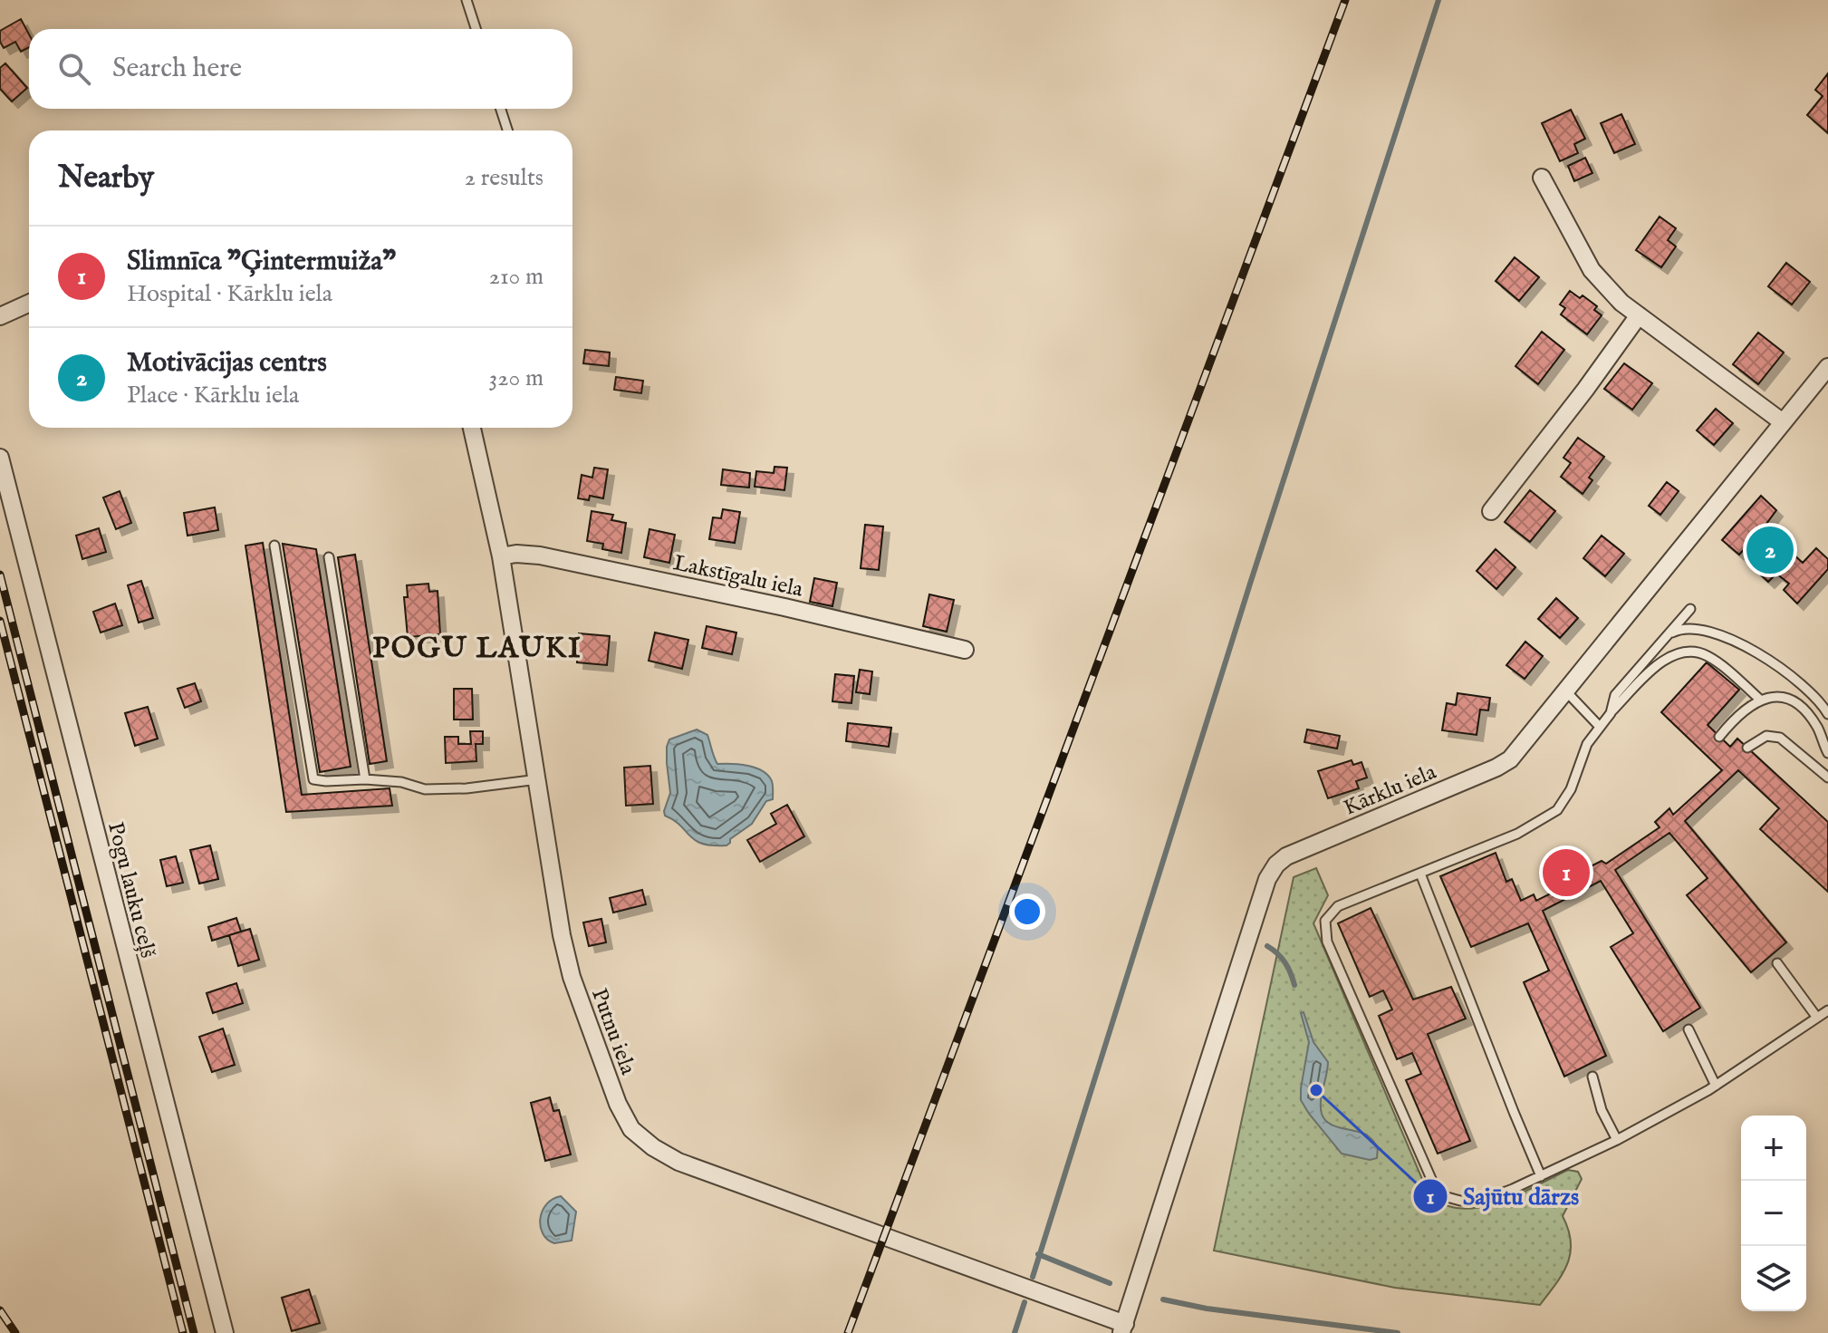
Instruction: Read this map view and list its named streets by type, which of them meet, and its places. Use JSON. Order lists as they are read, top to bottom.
{
  "streets": {
    "street": [
      "Lakstīgalu iela",
      "Kārklu iela",
      "Pogu lauku ceļš",
      "Putnu iela"
    ]
  },
  "crossings": [
    ["Lakstīgalu iela", "Putnu iela"],
    ["Kārklu iela", "Putnu iela"]
  ],
  "districts": ["POGU LAUKI"],
  "places": ["Sajūtu dārzs"],
  "page": {
    "search": "Search here",
    "heading": ["Nearby", "2 results"],
    "list": [
      {
        "mark": "1",
        "name": "Slimnīca \"Ģintermuiža\"",
        "note": "Hospital · Kārklu iela",
        "value": "210 m"
      },
      {
        "mark": "2",
        "name": "Motivācijas centrs",
        "note": "Place · Kārklu iela",
        "value": "320 m"
      }
    ],
    "pins": ["2", "1"],
    "map_buttons": ["+", "−"]
  }
}
